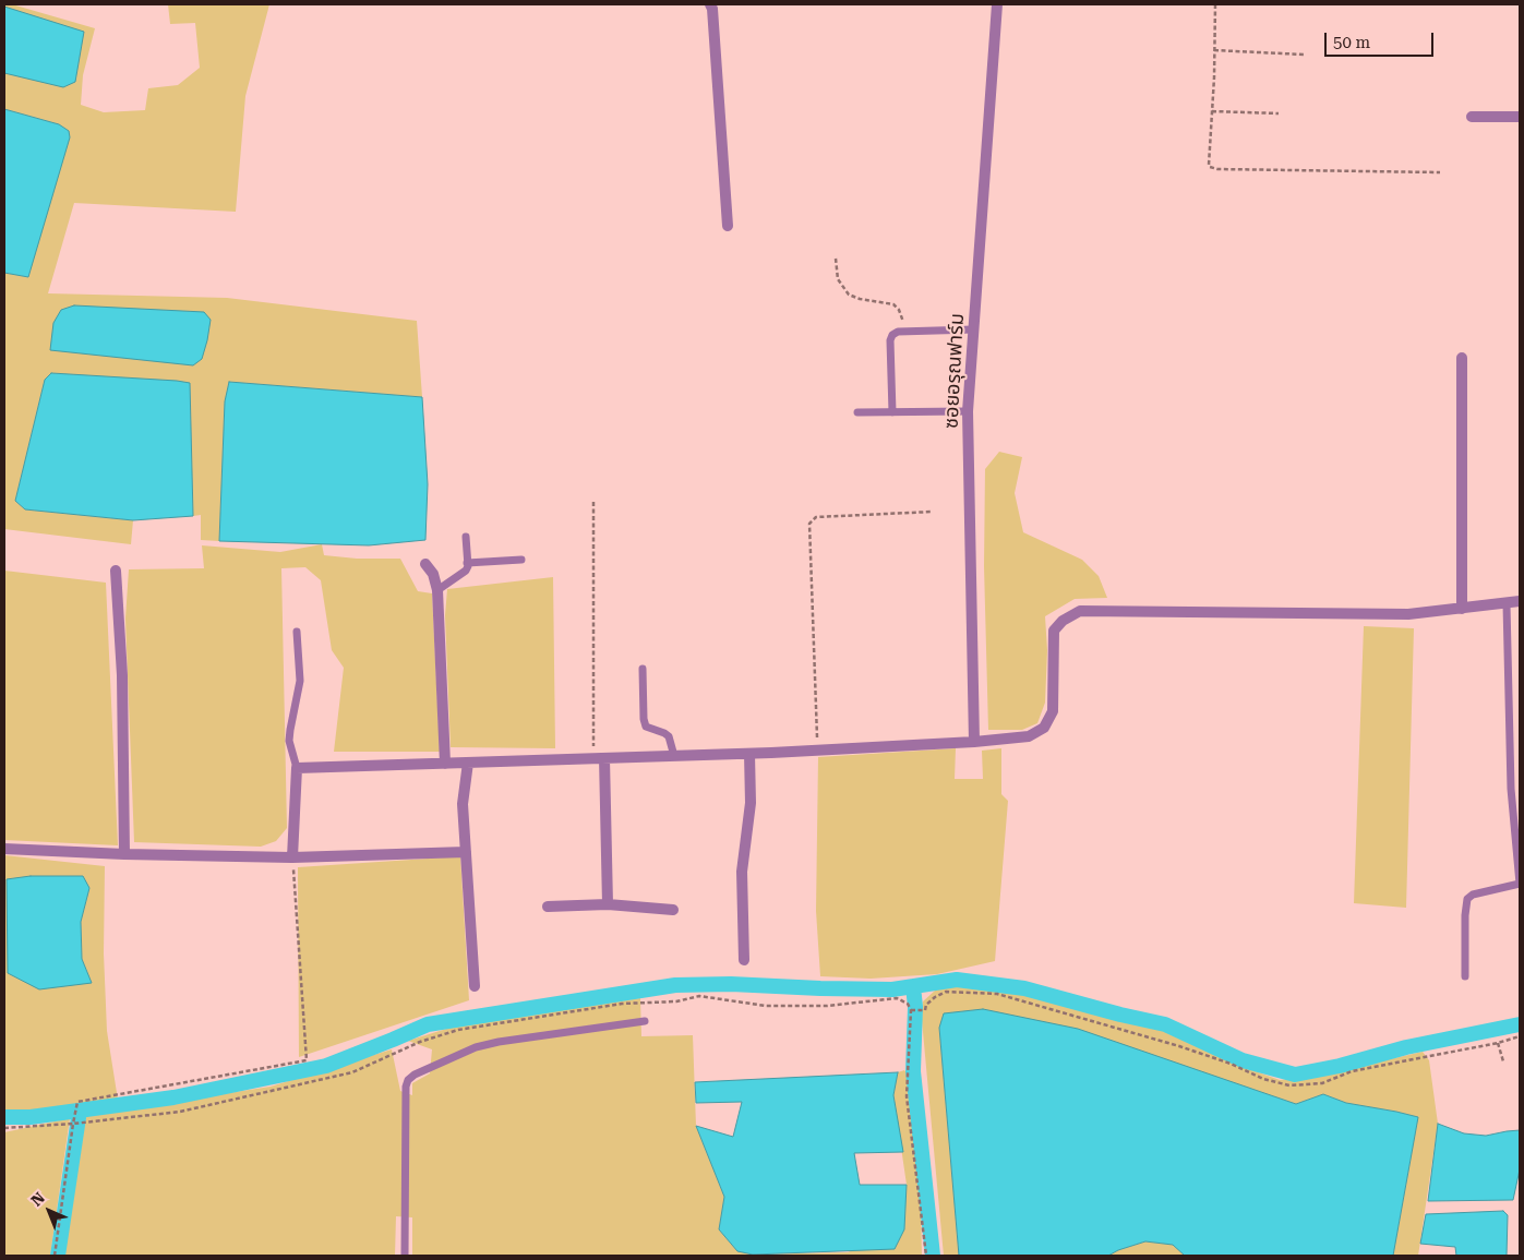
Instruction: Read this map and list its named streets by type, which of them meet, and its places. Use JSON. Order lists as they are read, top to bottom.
{
  "streets": {
    "street": ["ซอยอรุณฟาร์ม"]
  },
  "scale_bar": "50 m",
  "north": "top left"
}
